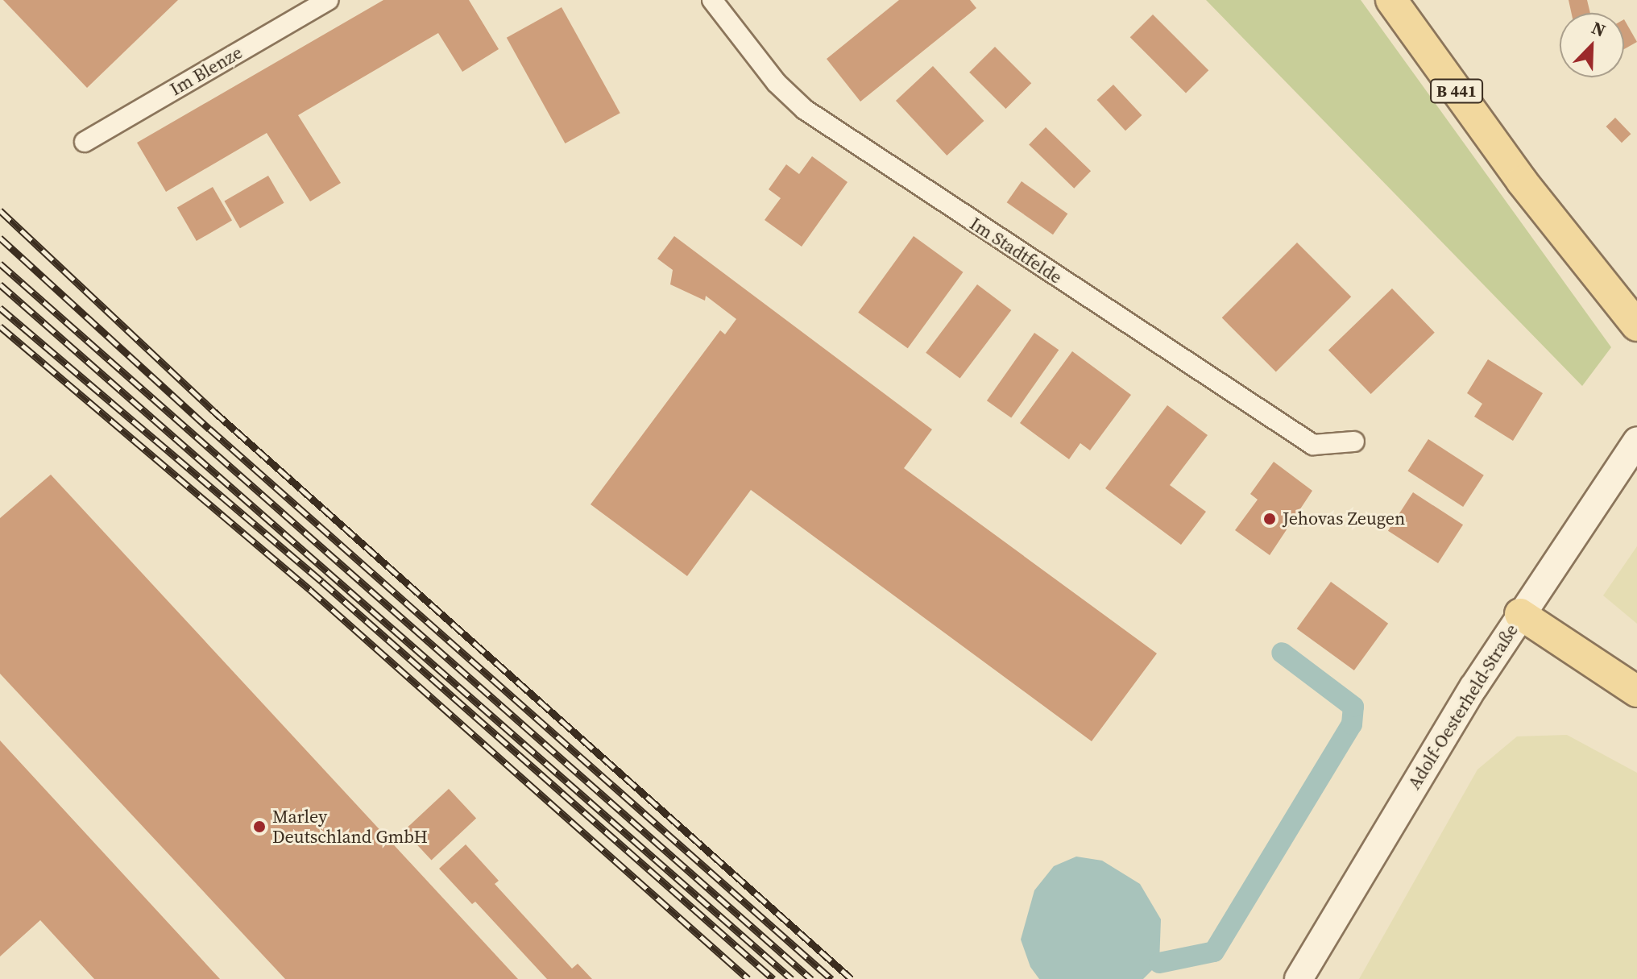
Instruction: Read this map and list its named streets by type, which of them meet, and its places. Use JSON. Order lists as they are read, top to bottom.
{
  "streets": {
    "main road": ["B 441"],
    "street": ["Im Blenze", "Im Stadtfelde", "Adolf-Oesterheld-Straße"]
  },
  "places": ["Jehovas Zeugen", "Marley Deutschland GmbH"],
  "north": "top right"
}
